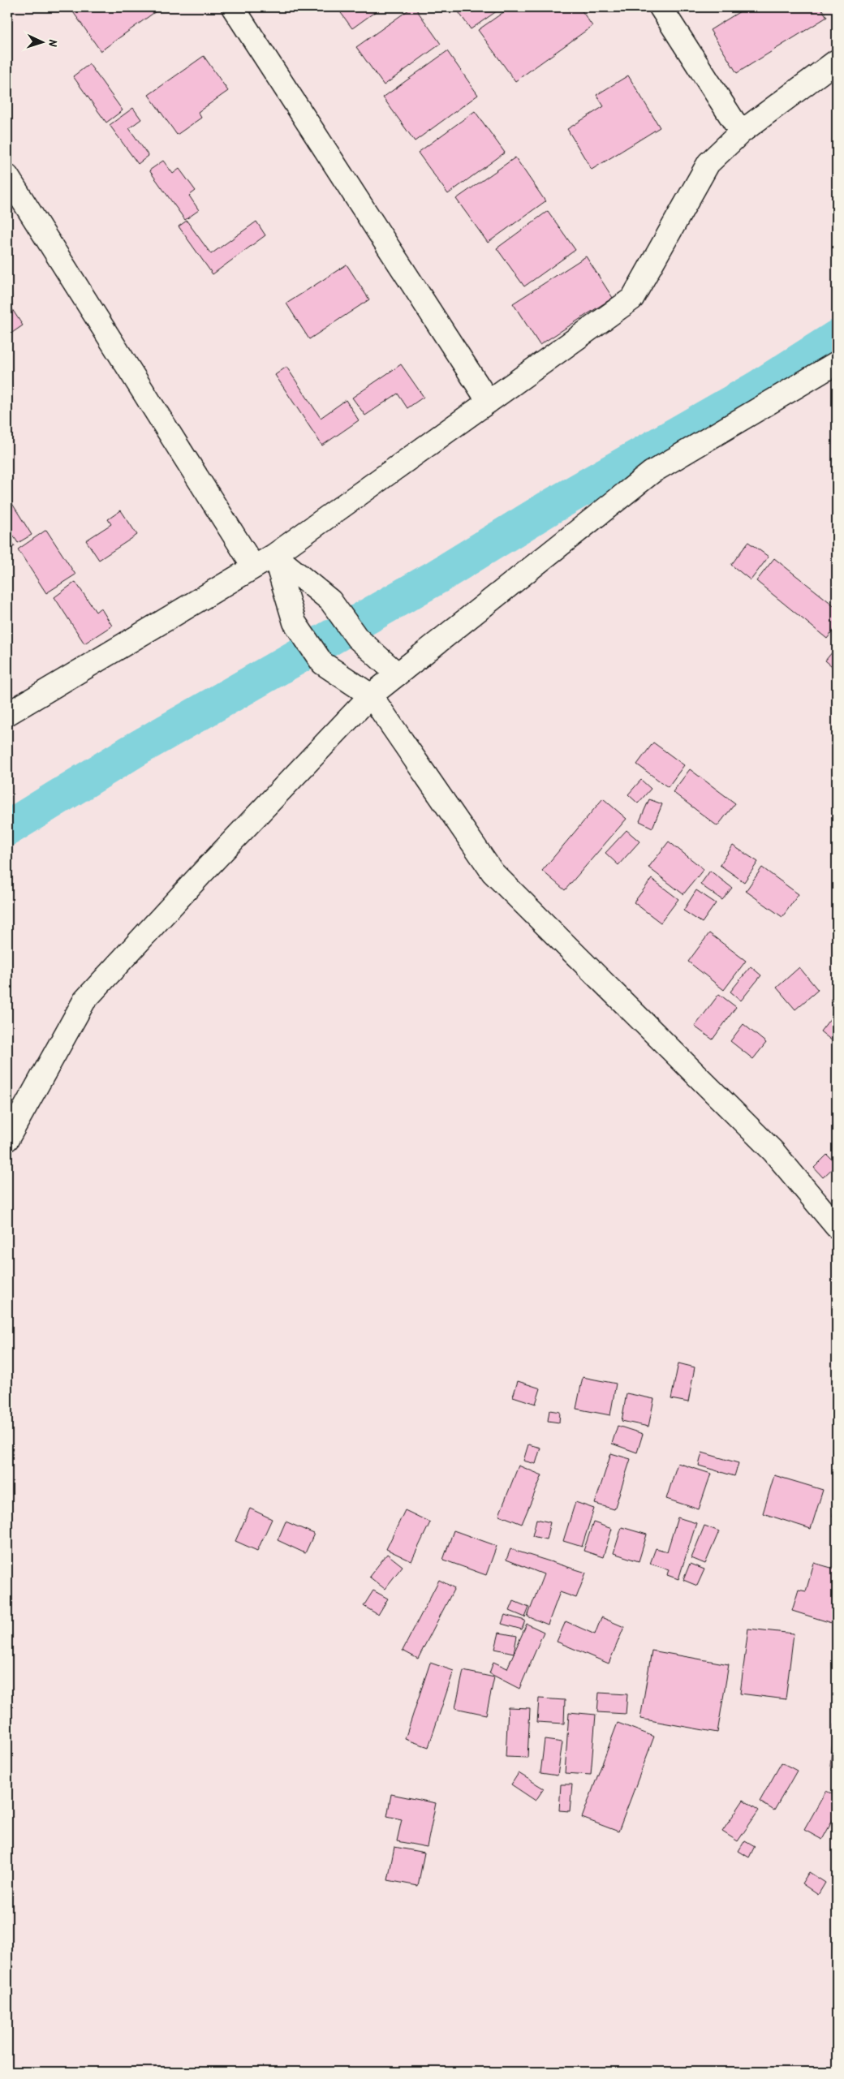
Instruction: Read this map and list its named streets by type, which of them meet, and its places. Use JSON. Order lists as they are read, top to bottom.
{
  "north": "right"
}
